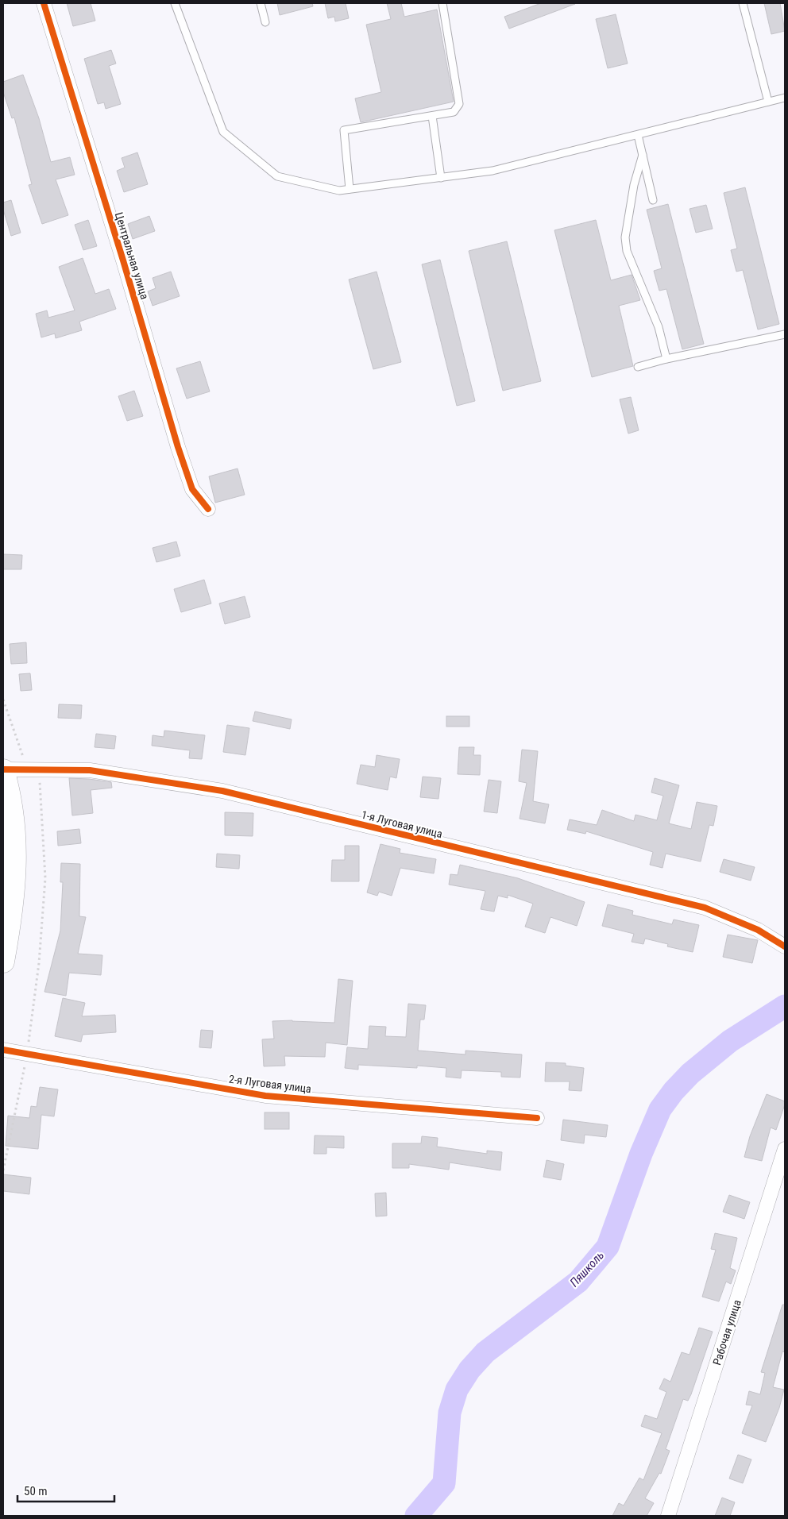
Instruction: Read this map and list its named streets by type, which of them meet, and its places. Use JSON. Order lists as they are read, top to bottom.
{
  "streets": {
    "street": [
      "Центральная улица",
      "1-я Луговая улица",
      "2-я Луговая улица",
      "Рабочая улица"
    ]
  },
  "water": ["Пяшколь"],
  "scale_bar": "50 m"
}
